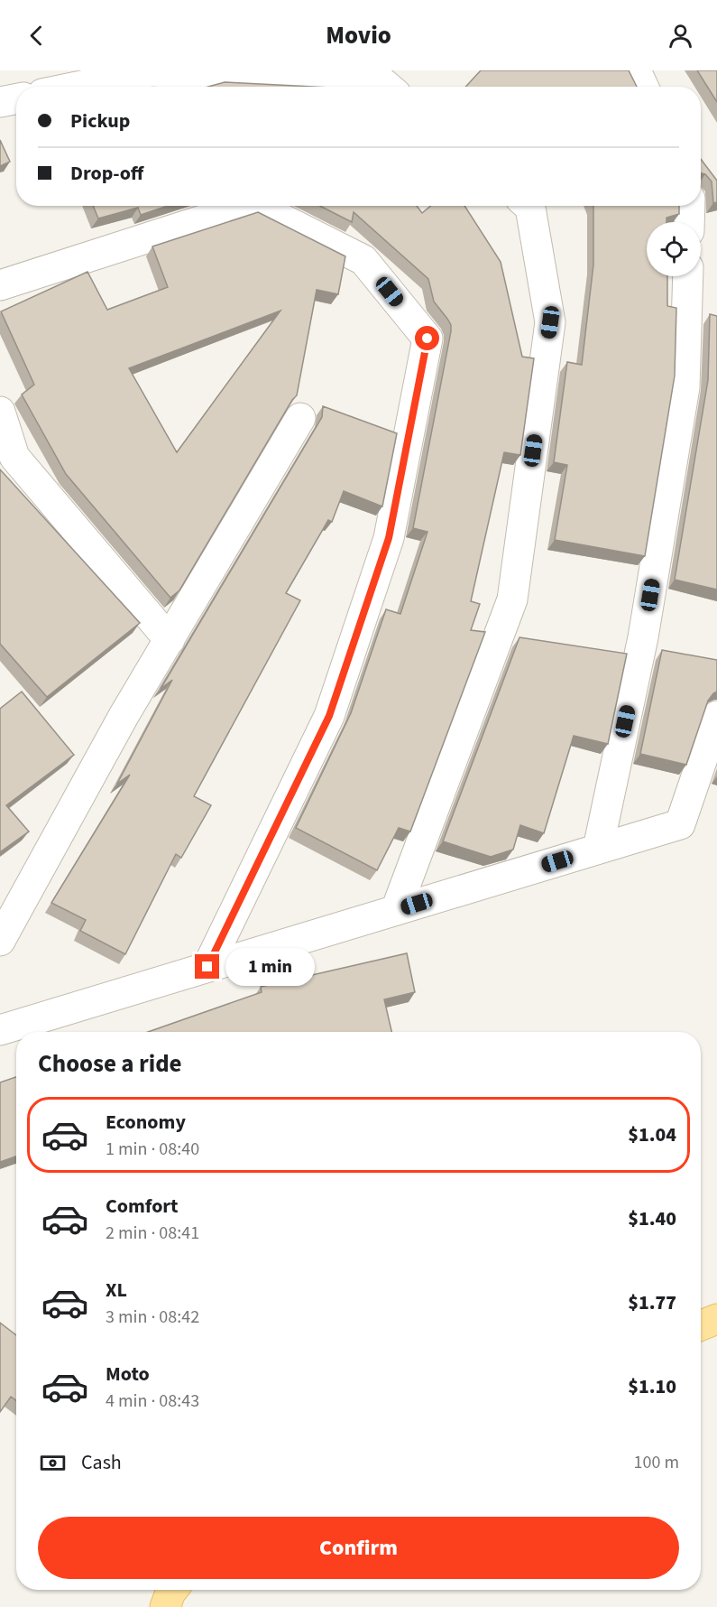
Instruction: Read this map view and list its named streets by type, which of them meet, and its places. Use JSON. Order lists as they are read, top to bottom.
{
  "page": {
    "header": "Movio",
    "banner": ["Pickup", "Drop-off"],
    "bubble": "1 min",
    "heading": "Choose a ride",
    "list": [
      {
        "name": "Economy",
        "note": "1 min · 08:40",
        "value": "$1.04"
      },
      {
        "name": "Comfort",
        "note": "2 min · 08:41",
        "value": "$1.40"
      },
      {
        "name": "XL",
        "note": "3 min · 08:42",
        "value": "$1.77"
      },
      {
        "name": "Moto",
        "note": "4 min · 08:43",
        "value": "$1.10"
      }
    ],
    "pay": ["Cash", "100 m"],
    "buttons": "Confirm"
  }
}
